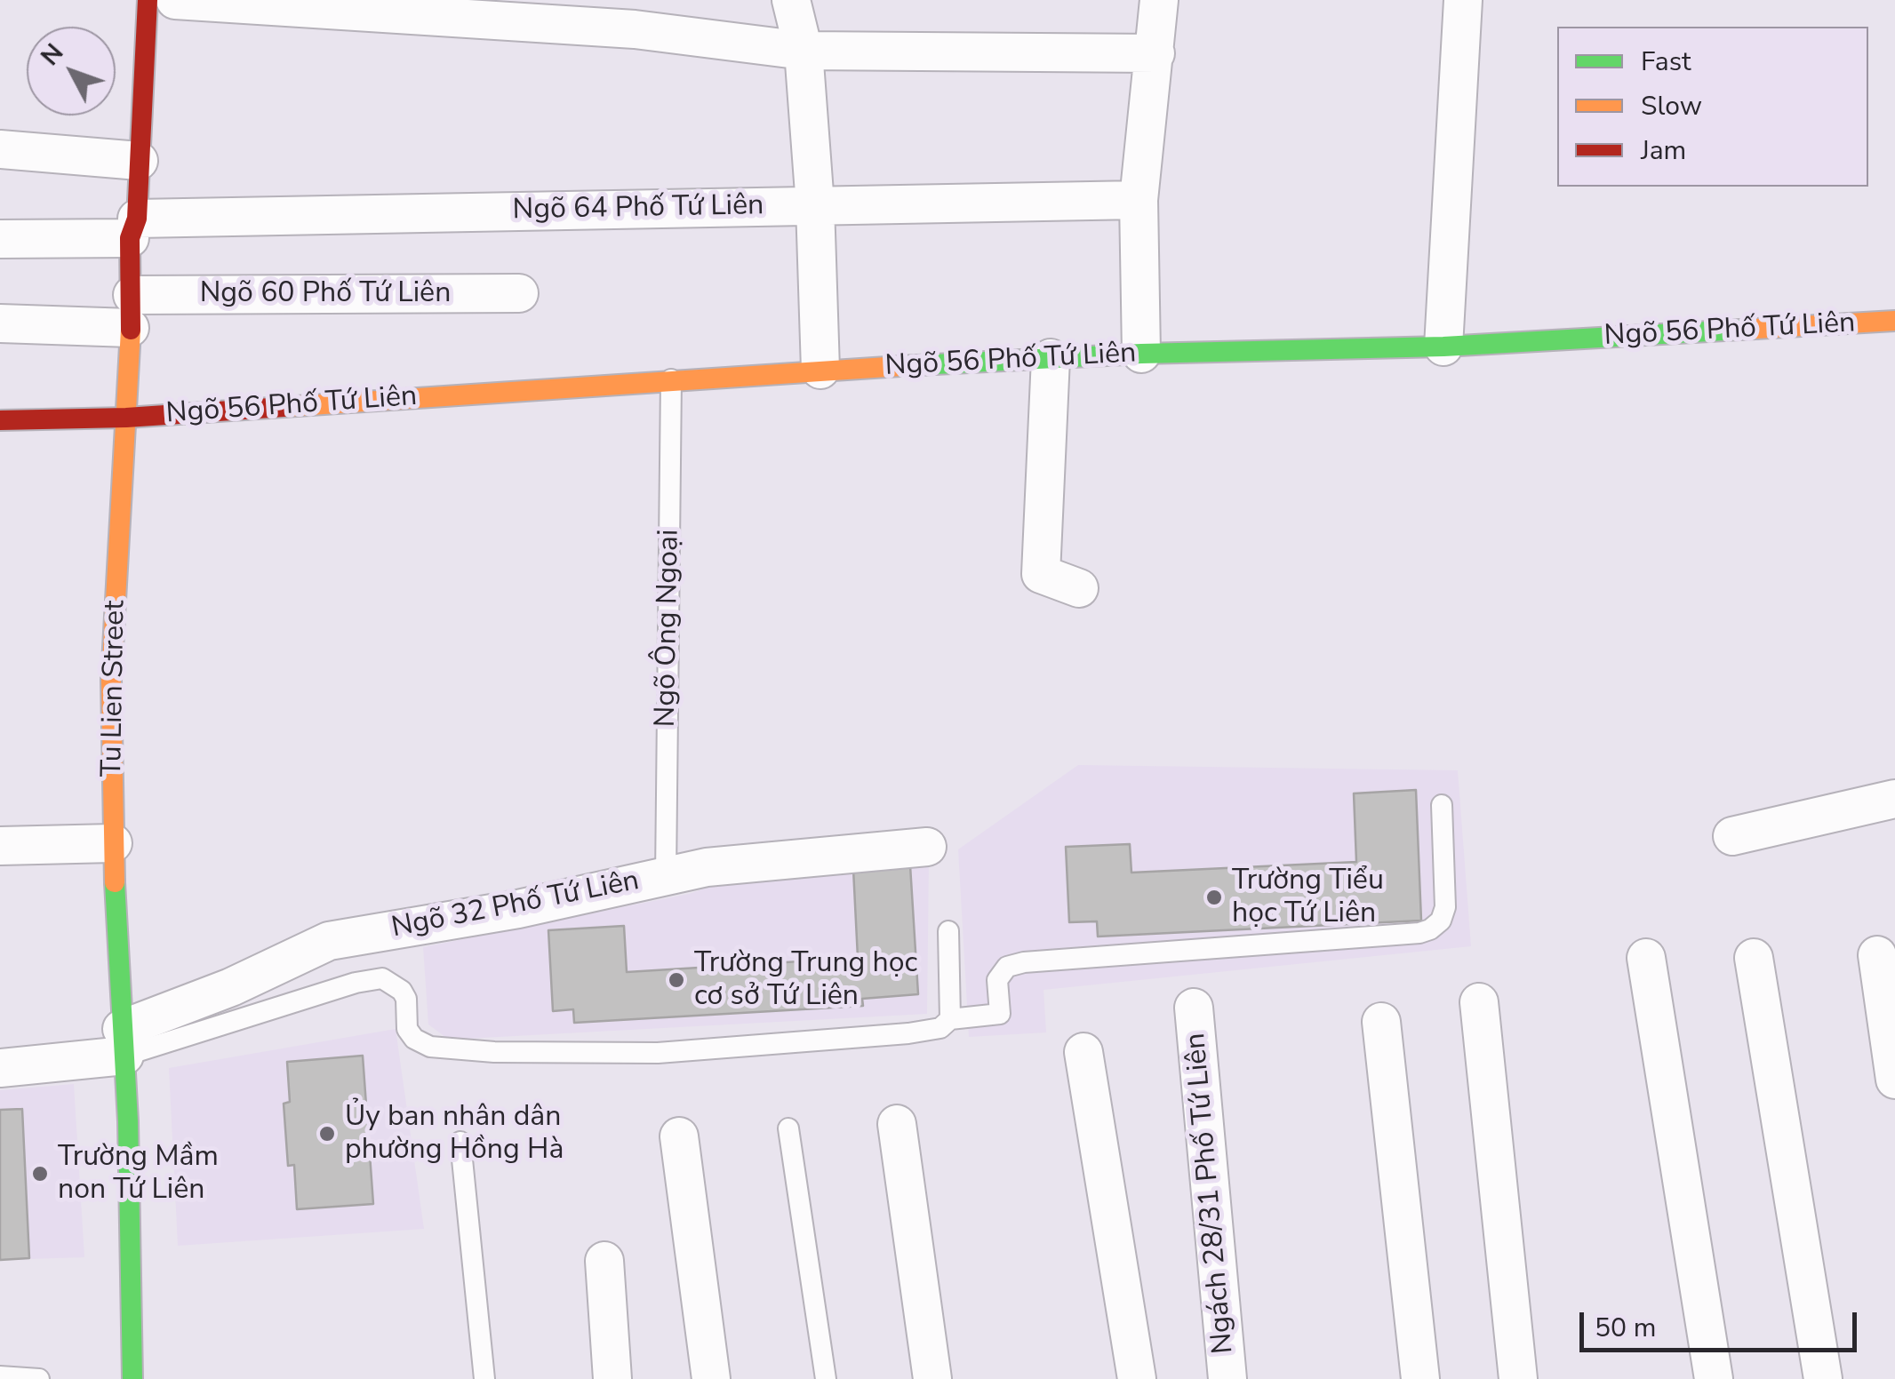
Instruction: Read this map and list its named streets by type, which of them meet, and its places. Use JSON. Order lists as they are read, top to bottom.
{
  "streets": {
    "street": [
      "Ngõ 64 Phố Tứ Liên",
      "Ngõ 60 Phố Tứ Liên",
      "Ngõ 56 Phố Tứ Liên",
      "Tu Lien Street",
      "Ngõ 32 Phố Tứ Liên",
      "Ngách 28/31 Phố Tứ Liên"
    ],
    "lane": ["Ngõ Ông Ngoại"]
  },
  "crossings": [
    ["Ngõ 64 Phố Tứ Liên", "Tu Lien Street"],
    ["Ngõ 60 Phố Tứ Liên", "Tu Lien Street"],
    ["Ngõ 56 Phố Tứ Liên", "Ngõ Ông Ngoại"],
    ["Ngõ 56 Phố Tứ Liên", "Tu Lien Street"],
    ["Ngõ Ông Ngoại", "Ngõ 32 Phố Tứ Liên"],
    ["Tu Lien Street", "Ngõ 32 Phố Tứ Liên"]
  ],
  "places": [
    "Trường Tiểu học Tứ Liên",
    "Trường Trung học cơ sở Tứ Liên",
    "Ủy ban nhân dân phường Hồng Hà",
    "Trường Mầm non Tứ Liên"
  ],
  "legend": ["Fast", "Slow", "Jam"],
  "scale_bar": "50 m",
  "north": "top left"
}
